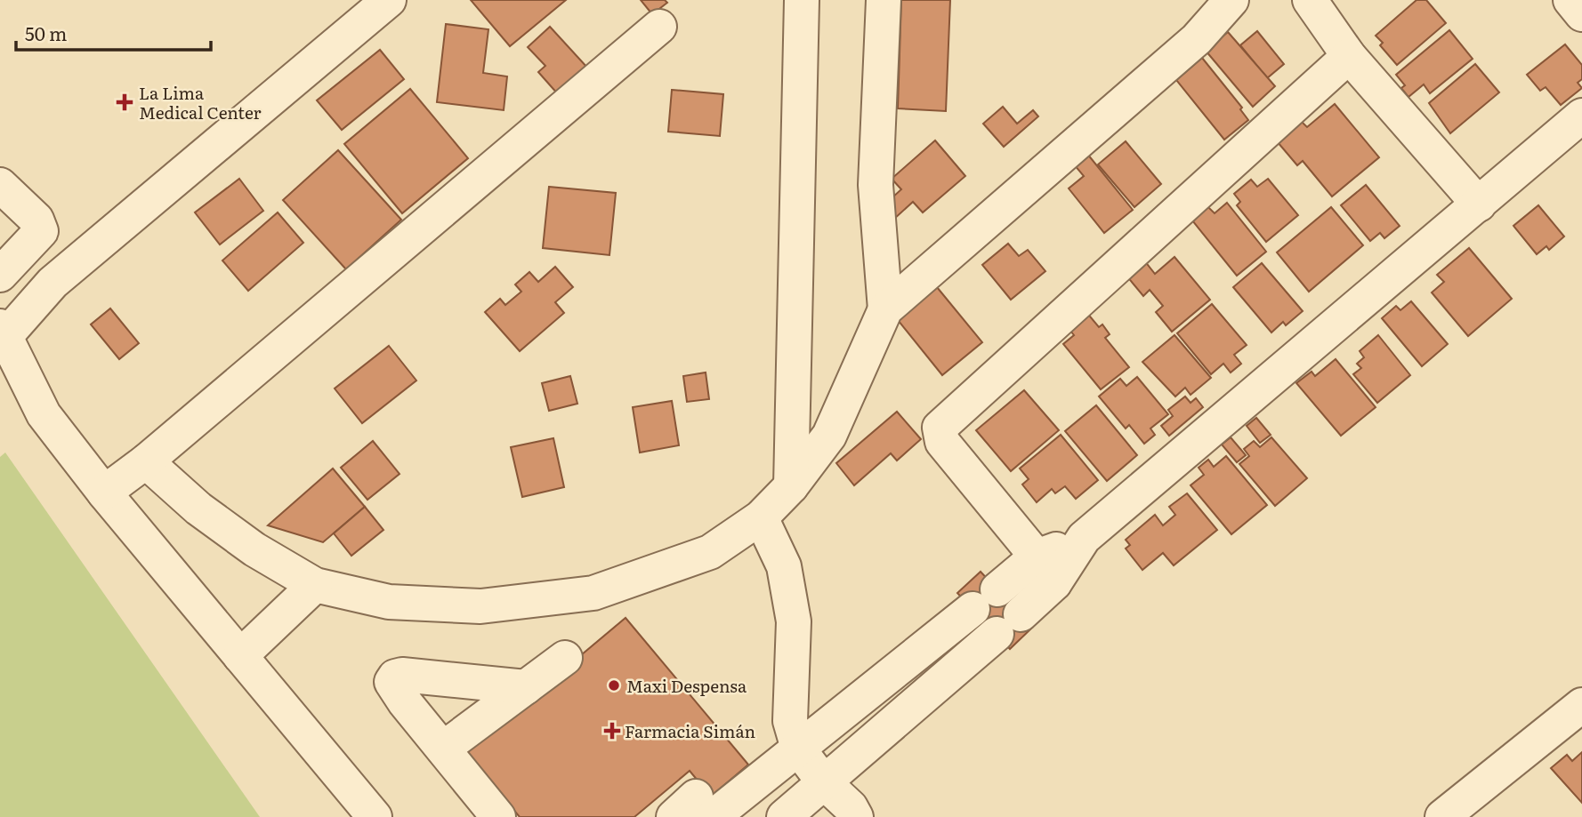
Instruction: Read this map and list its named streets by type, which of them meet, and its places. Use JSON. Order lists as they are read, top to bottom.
{
  "places": {
    "health": ["La Lima Medical Center", "Farmacia Simán"],
    "other": ["Maxi Despensa"]
  },
  "scale_bar": "50 m"
}
